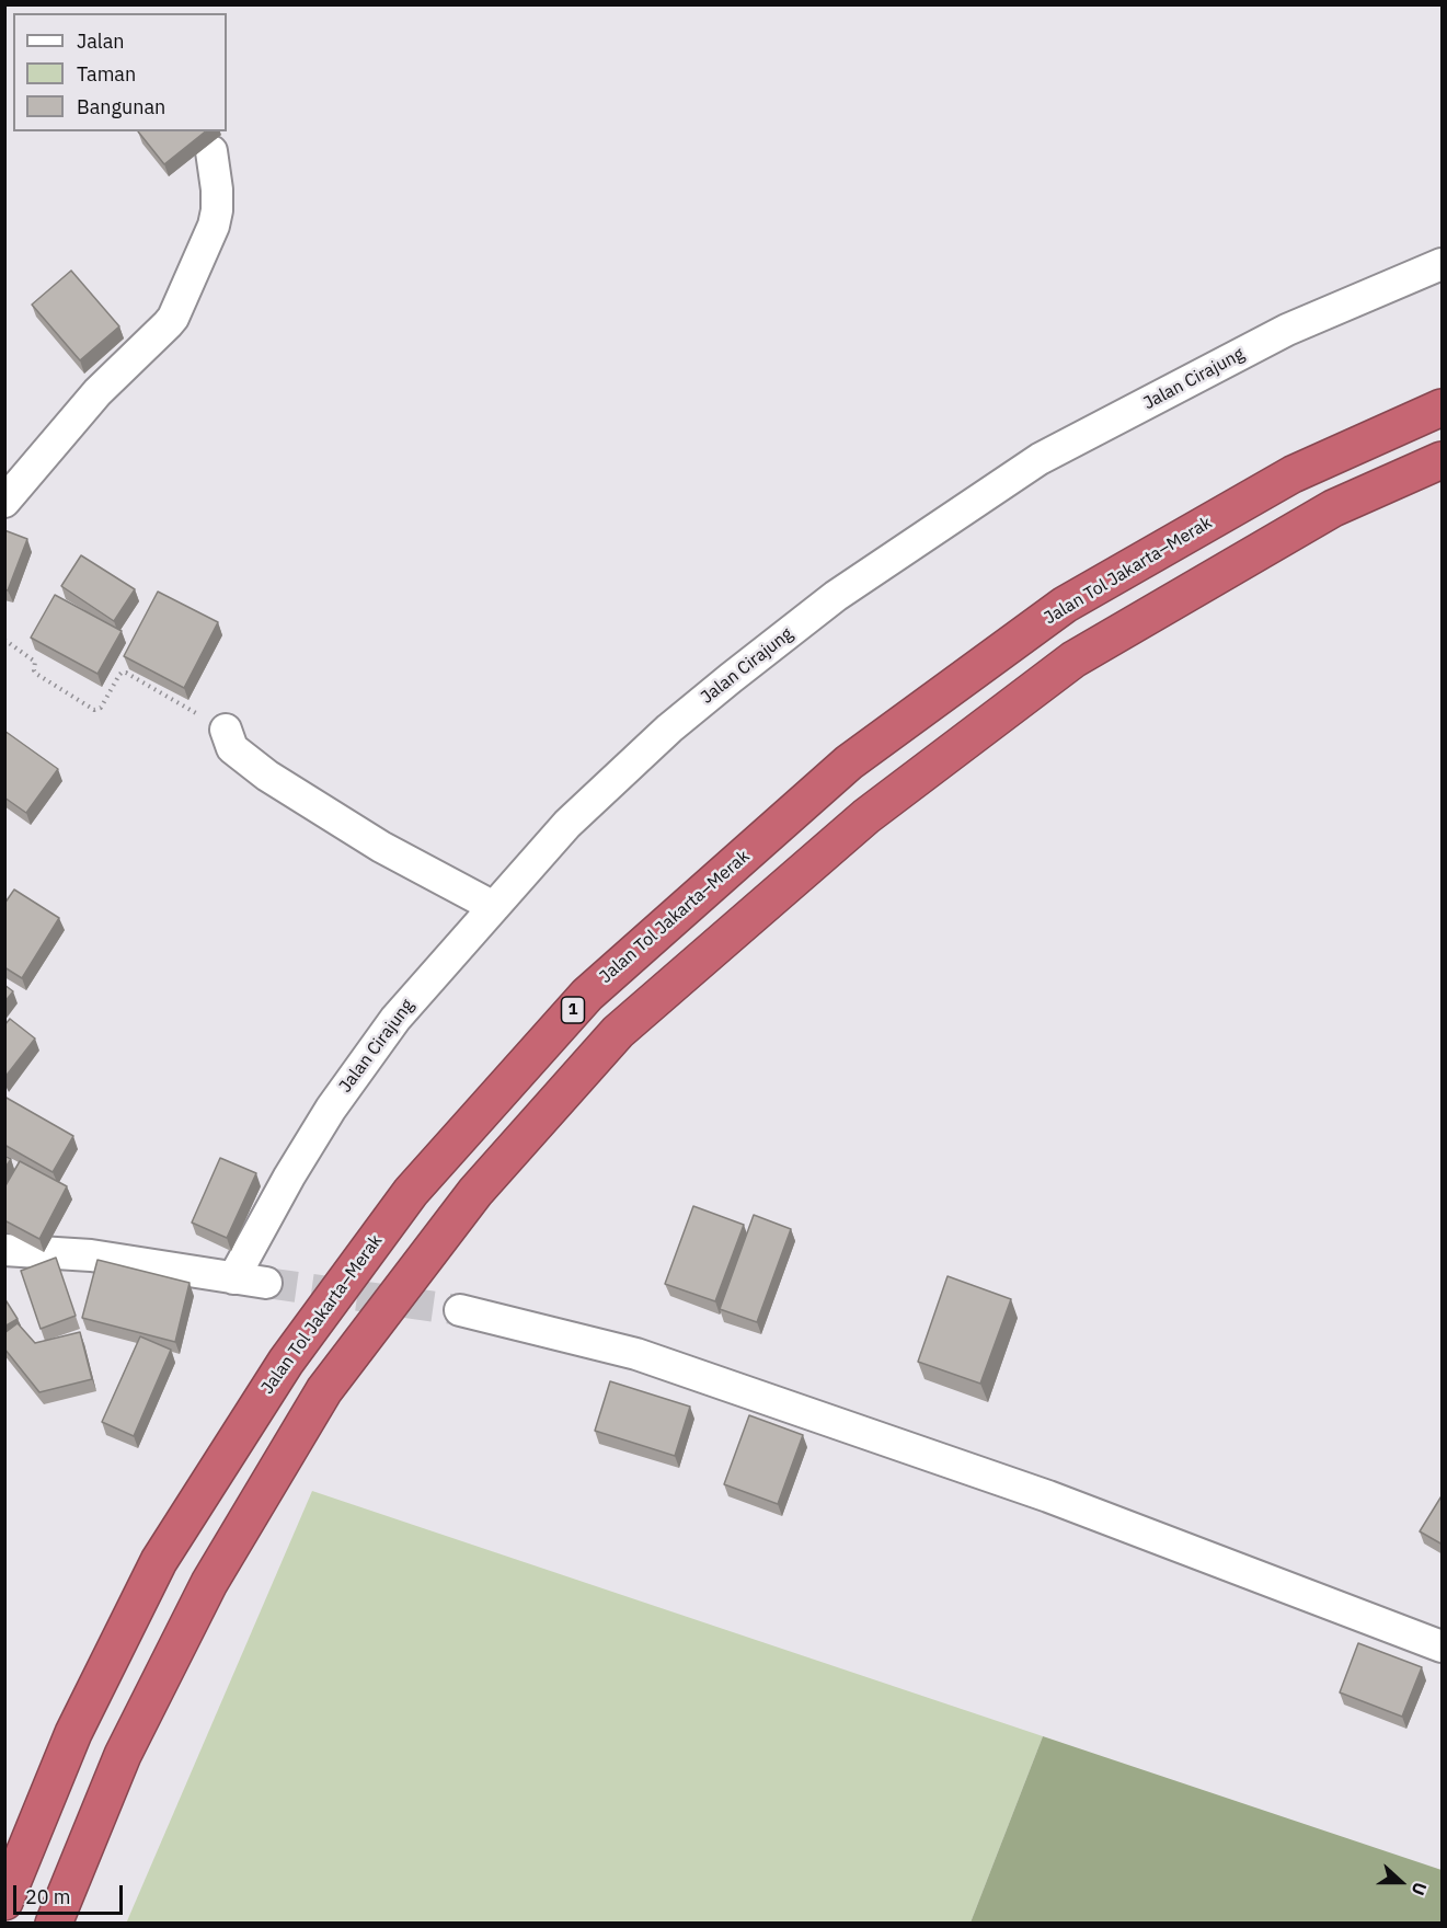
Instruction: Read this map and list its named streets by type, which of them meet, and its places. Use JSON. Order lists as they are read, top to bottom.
{
  "streets": {
    "highway": ["Jalan Tol Jakarta–Merak", "1"],
    "street": ["Jalan Cirajung"]
  },
  "legend": ["Jalan", "Taman", "Bangunan"],
  "scale_bar": "20 m",
  "north": "right"
}
